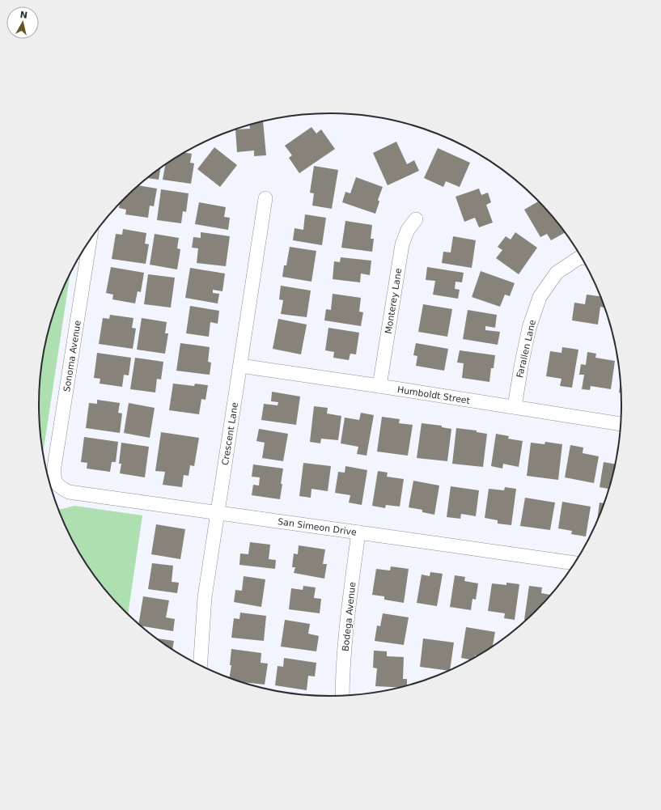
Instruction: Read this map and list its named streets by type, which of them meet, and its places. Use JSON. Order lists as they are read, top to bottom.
{
  "streets": {
    "street": [
      "Monterey Lane",
      "Farallen Lane",
      "Sonoma Avenue",
      "Humboldt Street",
      "Crescent Lane",
      "San Simeon Drive",
      "Bodega Avenue"
    ]
  },
  "crossings": [
    ["Monterey Lane", "Humboldt Street"],
    ["Farallen Lane", "Humboldt Street"],
    ["Sonoma Avenue", "San Simeon Drive"],
    ["Humboldt Street", "Crescent Lane"],
    ["Crescent Lane", "San Simeon Drive"],
    ["San Simeon Drive", "Bodega Avenue"]
  ],
  "north": "top"
}
